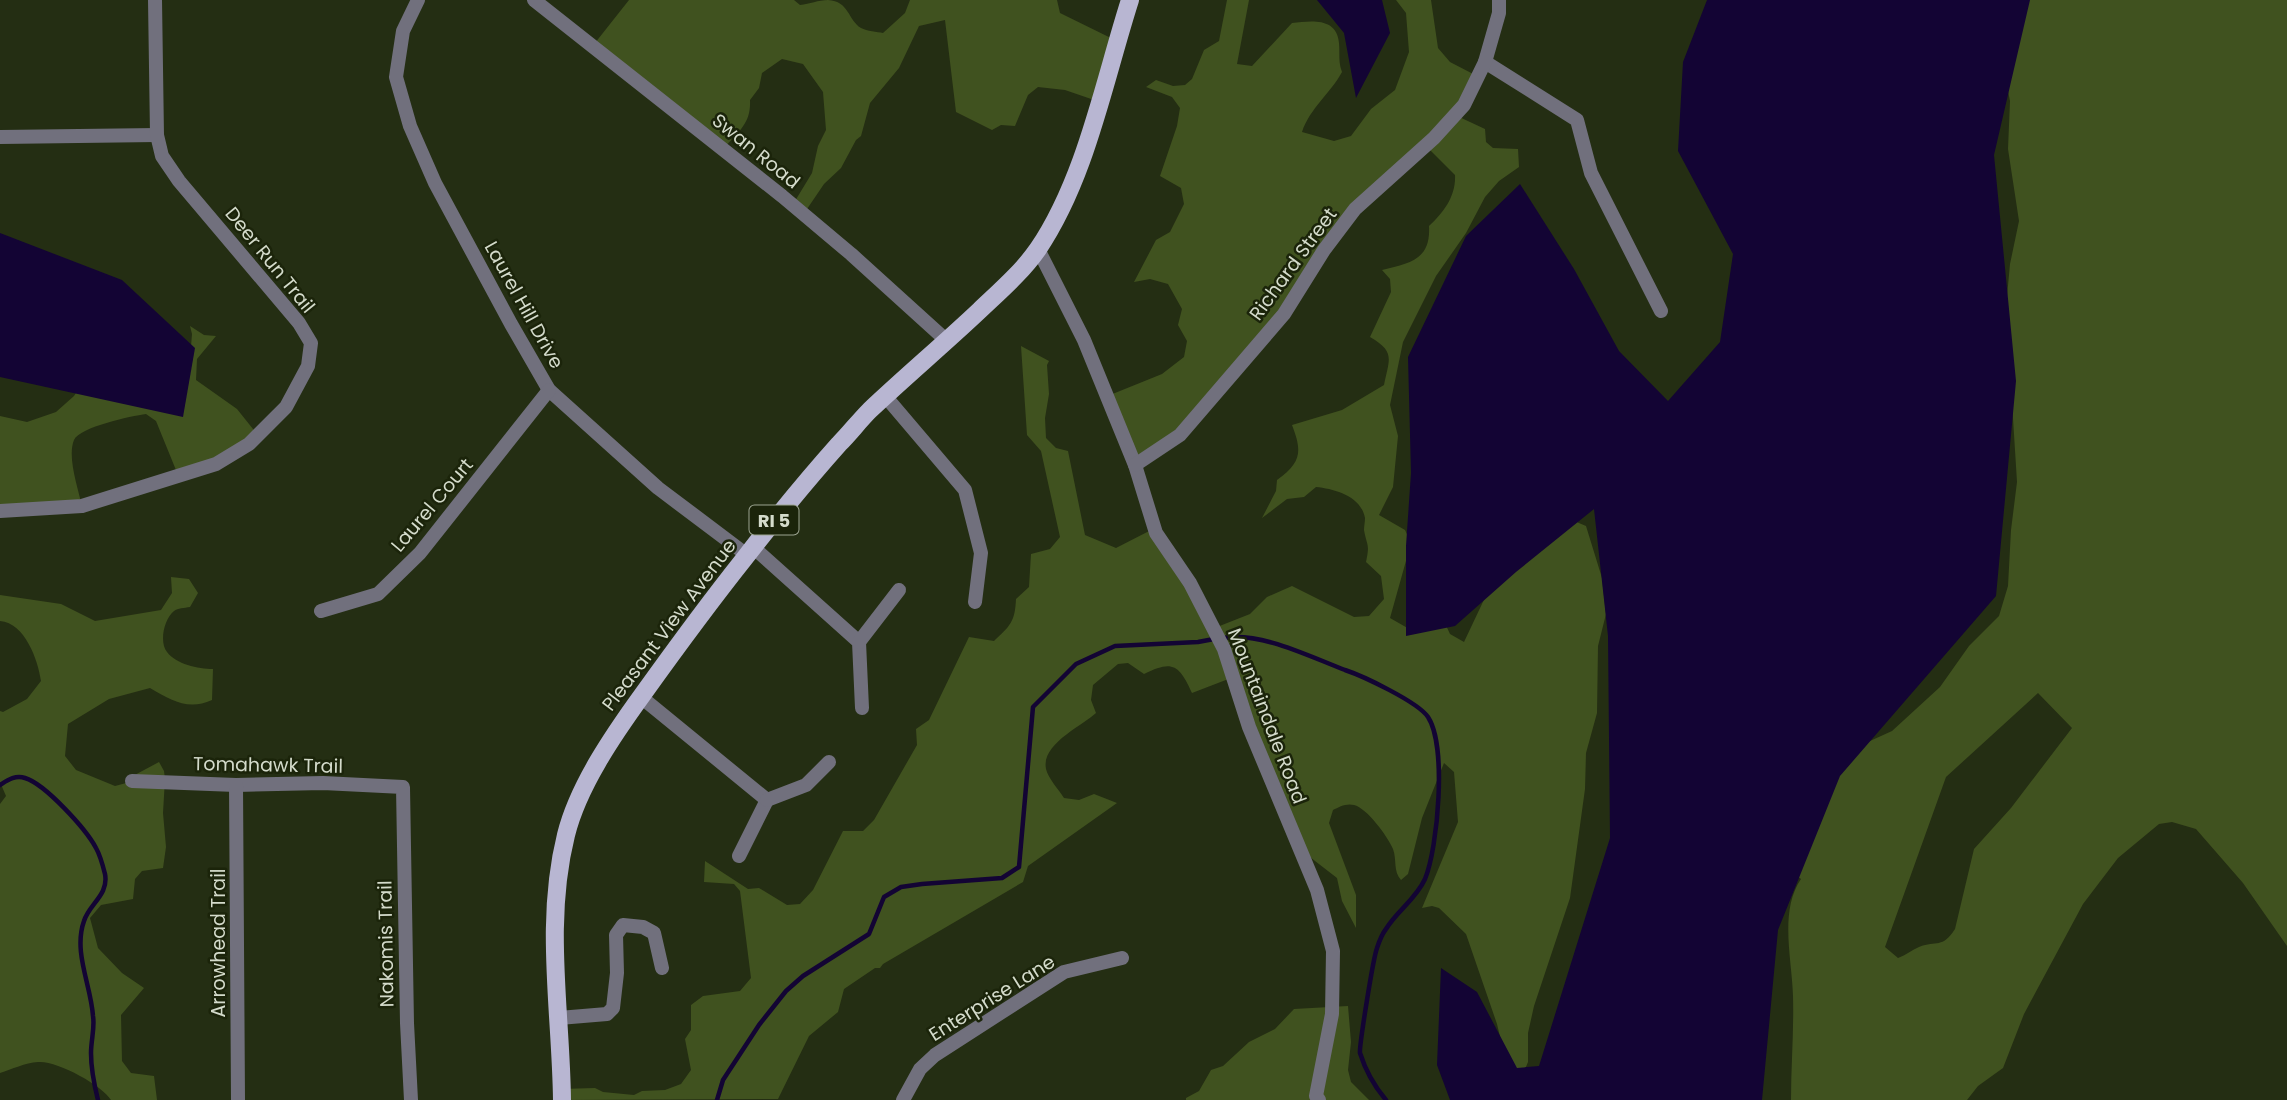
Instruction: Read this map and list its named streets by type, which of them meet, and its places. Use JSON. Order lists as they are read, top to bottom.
{
  "streets": {
    "main road": ["RI 5", "Pleasant View Avenue"],
    "street": [
      "Swan Road",
      "Deer Run Trail",
      "Richard Street",
      "Laurel Hill Drive",
      "Laurel Court",
      "Mountaindale Road",
      "Tomahawk Trail",
      "Arrowhead Trail",
      "Nakomis Trail",
      "Enterprise Lane"
    ]
  },
  "crossings": [
    ["Swan Road", "Pleasant View Avenue"],
    ["Richard Street", "Mountaindale Road"],
    ["Laurel Hill Drive", "Laurel Court"],
    ["Laurel Hill Drive", "Pleasant View Avenue"],
    ["Pleasant View Avenue", "Mountaindale Road"],
    ["Tomahawk Trail", "Arrowhead Trail"],
    ["Tomahawk Trail", "Nakomis Trail"]
  ]
}
